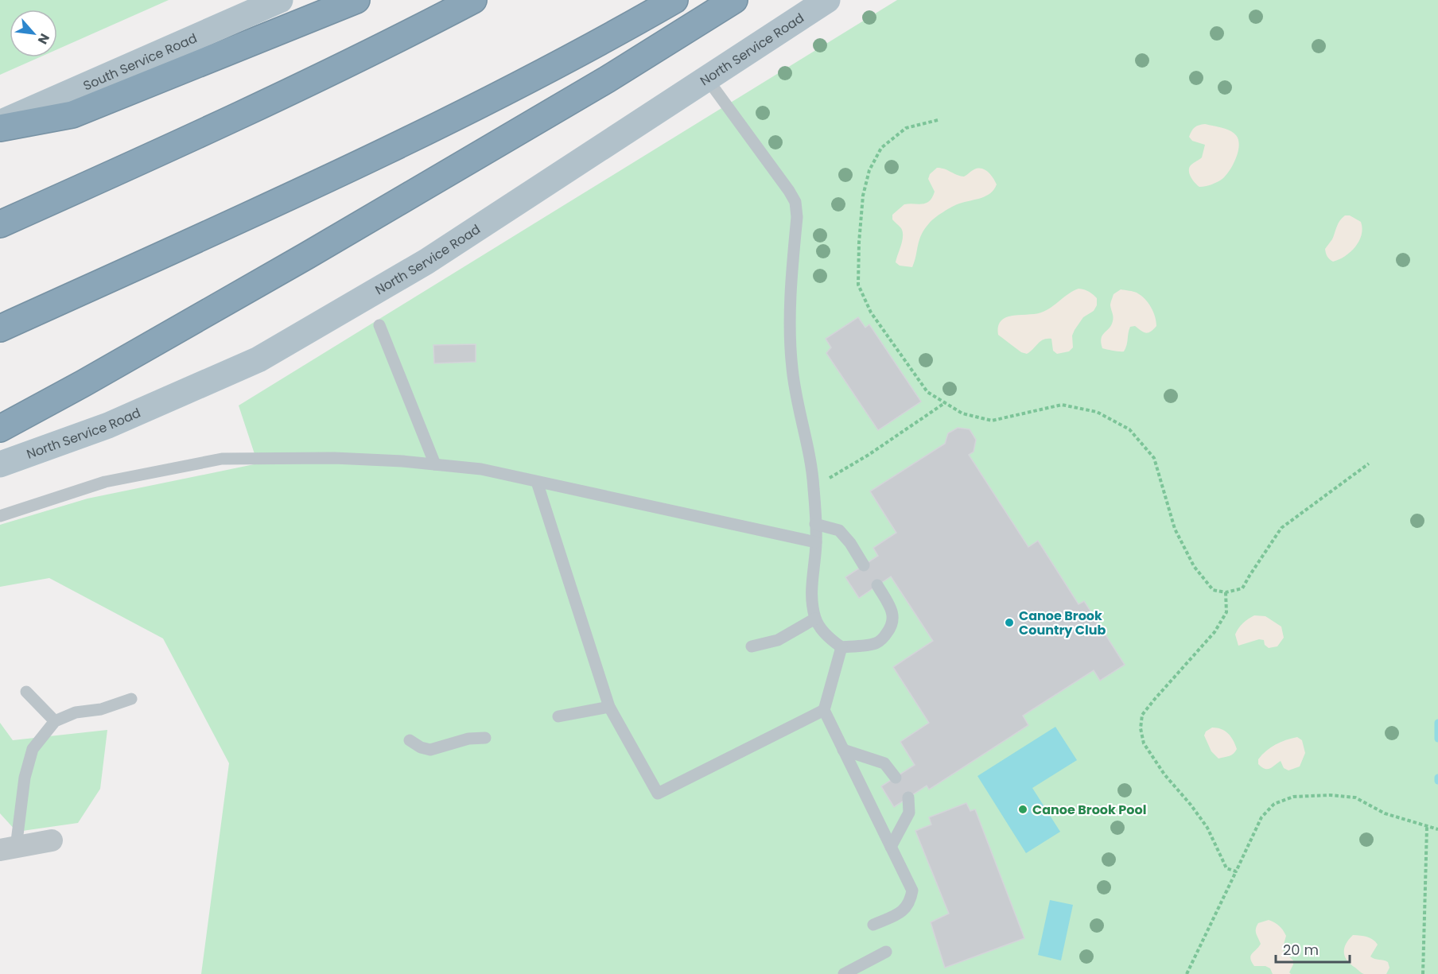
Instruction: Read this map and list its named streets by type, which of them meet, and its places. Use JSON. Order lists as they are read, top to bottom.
{
  "streets": {
    "main road": ["North Service Road", "South Service Road"]
  },
  "places": ["Canoe Brook Country Club", "Canoe Brook Pool"],
  "scale_bar": "20 m",
  "north": "bottom right"
}
